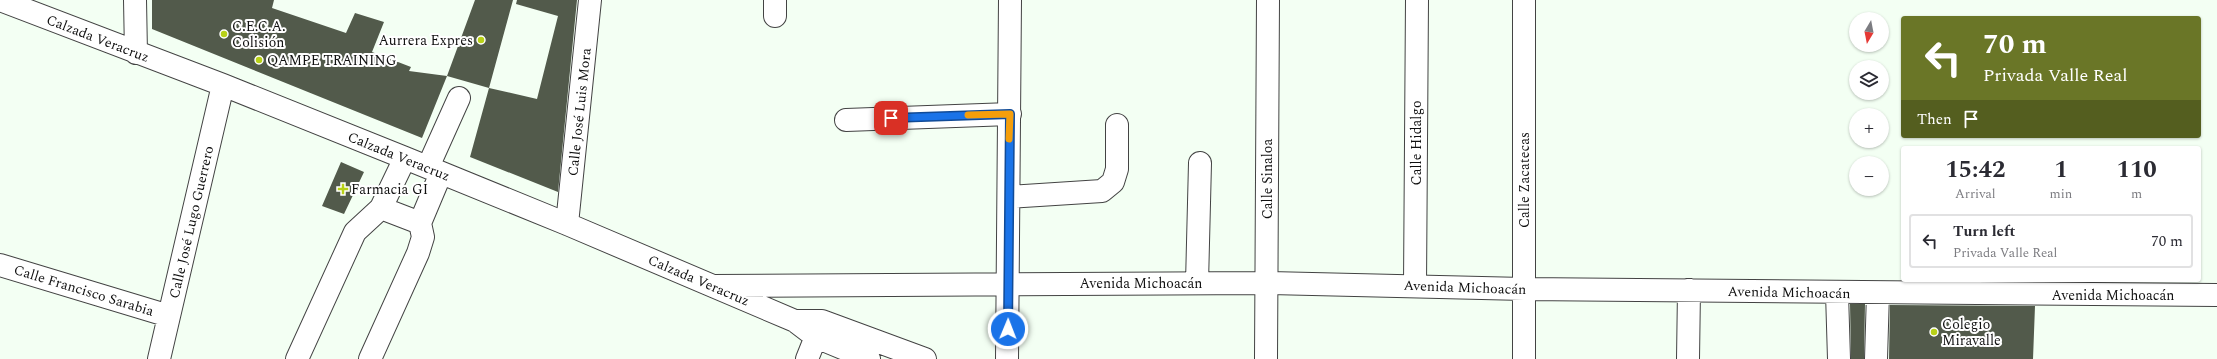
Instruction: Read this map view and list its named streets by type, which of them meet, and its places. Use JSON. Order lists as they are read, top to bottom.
{
  "streets": {
    "street": [
      "Calzada Veracruz",
      "Calle José Luis Mora",
      "Calle Hidalgo",
      "Calle Sinaloa",
      "Calle Zacatecas",
      "Calle José Lugo Guerrero",
      "Avenida Michoacán",
      "Calle Francisco Sarabia"
    ]
  },
  "crossings": [
    ["Calzada Veracruz", "Calle José Luis Mora"],
    ["Calzada Veracruz", "Calle José Lugo Guerrero"],
    ["Calzada Veracruz", "Avenida Michoacán"],
    ["Calle Hidalgo", "Avenida Michoacán"],
    ["Calle Sinaloa", "Avenida Michoacán"],
    ["Calle Zacatecas", "Avenida Michoacán"],
    ["Calle José Lugo Guerrero", "Calle Francisco Sarabia"]
  ],
  "places": {
    "other": [
      "C.E.C.A. Colisión",
      "Aurrera Expres",
      "QAMPE TRAINING",
      "Colegio Miravalle"
    ],
    "health": ["Farmacia GI"]
  },
  "north": "bottom",
  "page": {
    "map_buttons": ["+", "−"],
    "turn": ["70 m", "Privada Valle Real"],
    "then": "Then",
    "eta": [
      "15:42",
      "Arrival",
      "1",
      "min",
      "110",
      "m"
    ],
    "list": [
      {
        "name": "Turn left",
        "note": "Privada Valle Real",
        "value": "70 m"
      }
    ]
  }
}
